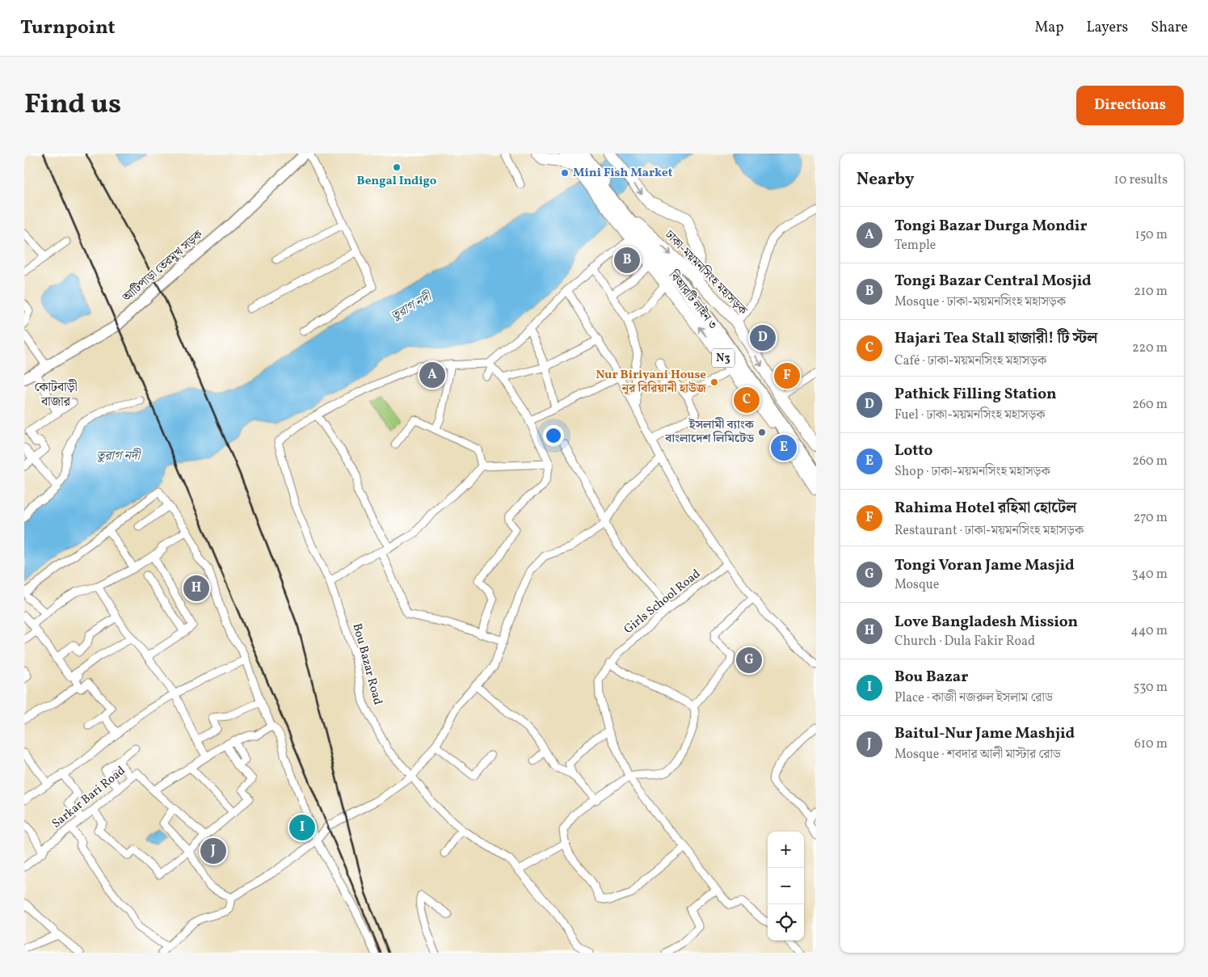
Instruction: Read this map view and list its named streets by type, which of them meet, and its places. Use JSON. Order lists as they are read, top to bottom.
{
  "streets": {
    "highway": ["ঢাকা-ময়মনসিংহ মহাসড়ক", "বিআরটি লাইন ৩", "N3"],
    "main road": ["আটিপাড়া তেরমুখ সড়ক"],
    "street": ["Girls School Road", "Bou Bazar Road", "Sarkar Bari Road"]
  },
  "crossings": [
    ["ঢাকা-ময়মনসিংহ মহাসড়ক", "বিআরটি লাইন ৩"],
    ["ঢাকা-ময়মনসিংহ মহাসড়ক", "N3"],
    ["বিআরটি লাইন ৩", "N3"]
  ],
  "districts": ["কোটবাড়ী বাজার"],
  "water": ["তুরাগ নদী"],
  "places": [
    "Bengal Indigo",
    "Mini Fish Market",
    "Nur Biriyani House নূর বিরিয়ানী হাউজ",
    "ইসলামী ব্যাংক বাংলাদেশ লিমিটেড"
  ],
  "page": {
    "header": "Turnpoint",
    "nav": ["Map", "Layers", "Share"],
    "title": "Find us",
    "buttons": "Directions",
    "heading": ["Nearby", "10 results"],
    "list": [
      {
        "mark": "A",
        "name": "Tongi Bazar Durga Mondir",
        "note": "Temple",
        "value": "150 m"
      },
      {
        "mark": "B",
        "name": "Tongi Bazar Central Mosjid",
        "note": "Mosque · ঢাকা-ময়মনসিংহ মহাসড়ক",
        "value": "210 m"
      },
      {
        "mark": "C",
        "name": "Hajari Tea Stall হাজারী! টি স্টল",
        "note": "Café · ঢাকা-ময়মনসিংহ মহাসড়ক",
        "value": "220 m"
      },
      {
        "mark": "D",
        "name": "Pathick Filling Station",
        "note": "Fuel · ঢাকা-ময়মনসিংহ মহাসড়ক",
        "value": "260 m"
      },
      {
        "mark": "E",
        "name": "Lotto",
        "note": "Shop · ঢাকা-ময়মনসিংহ মহাসড়ক",
        "value": "260 m"
      },
      {
        "mark": "F",
        "name": "Rahima Hotel রহিমা হোটেল",
        "note": "Restaurant · ঢাকা-ময়মনসিংহ মহাসড়ক",
        "value": "270 m"
      },
      {
        "mark": "G",
        "name": "Tongi Voran Jame Masjid",
        "note": "Mosque",
        "value": "340 m"
      },
      {
        "mark": "H",
        "name": "Love Bangladesh Mission",
        "note": "Church · Dula Fakir Road",
        "value": "440 m"
      },
      {
        "mark": "I",
        "name": "Bou Bazar",
        "note": "Place · কাজী নজরুল ইসলাম রোড",
        "value": "530 m"
      },
      {
        "mark": "J",
        "name": "Baitul-Nur Jame Mashjid",
        "note": "Mosque · শবদার আলী মাস্টার রোড",
        "value": "610 m"
      }
    ],
    "pins": [
      "B",
      "D",
      "A",
      "F",
      "C",
      "E",
      "H",
      "G",
      "I",
      "J"
    ],
    "map_buttons": ["+", "−"]
  }
}
